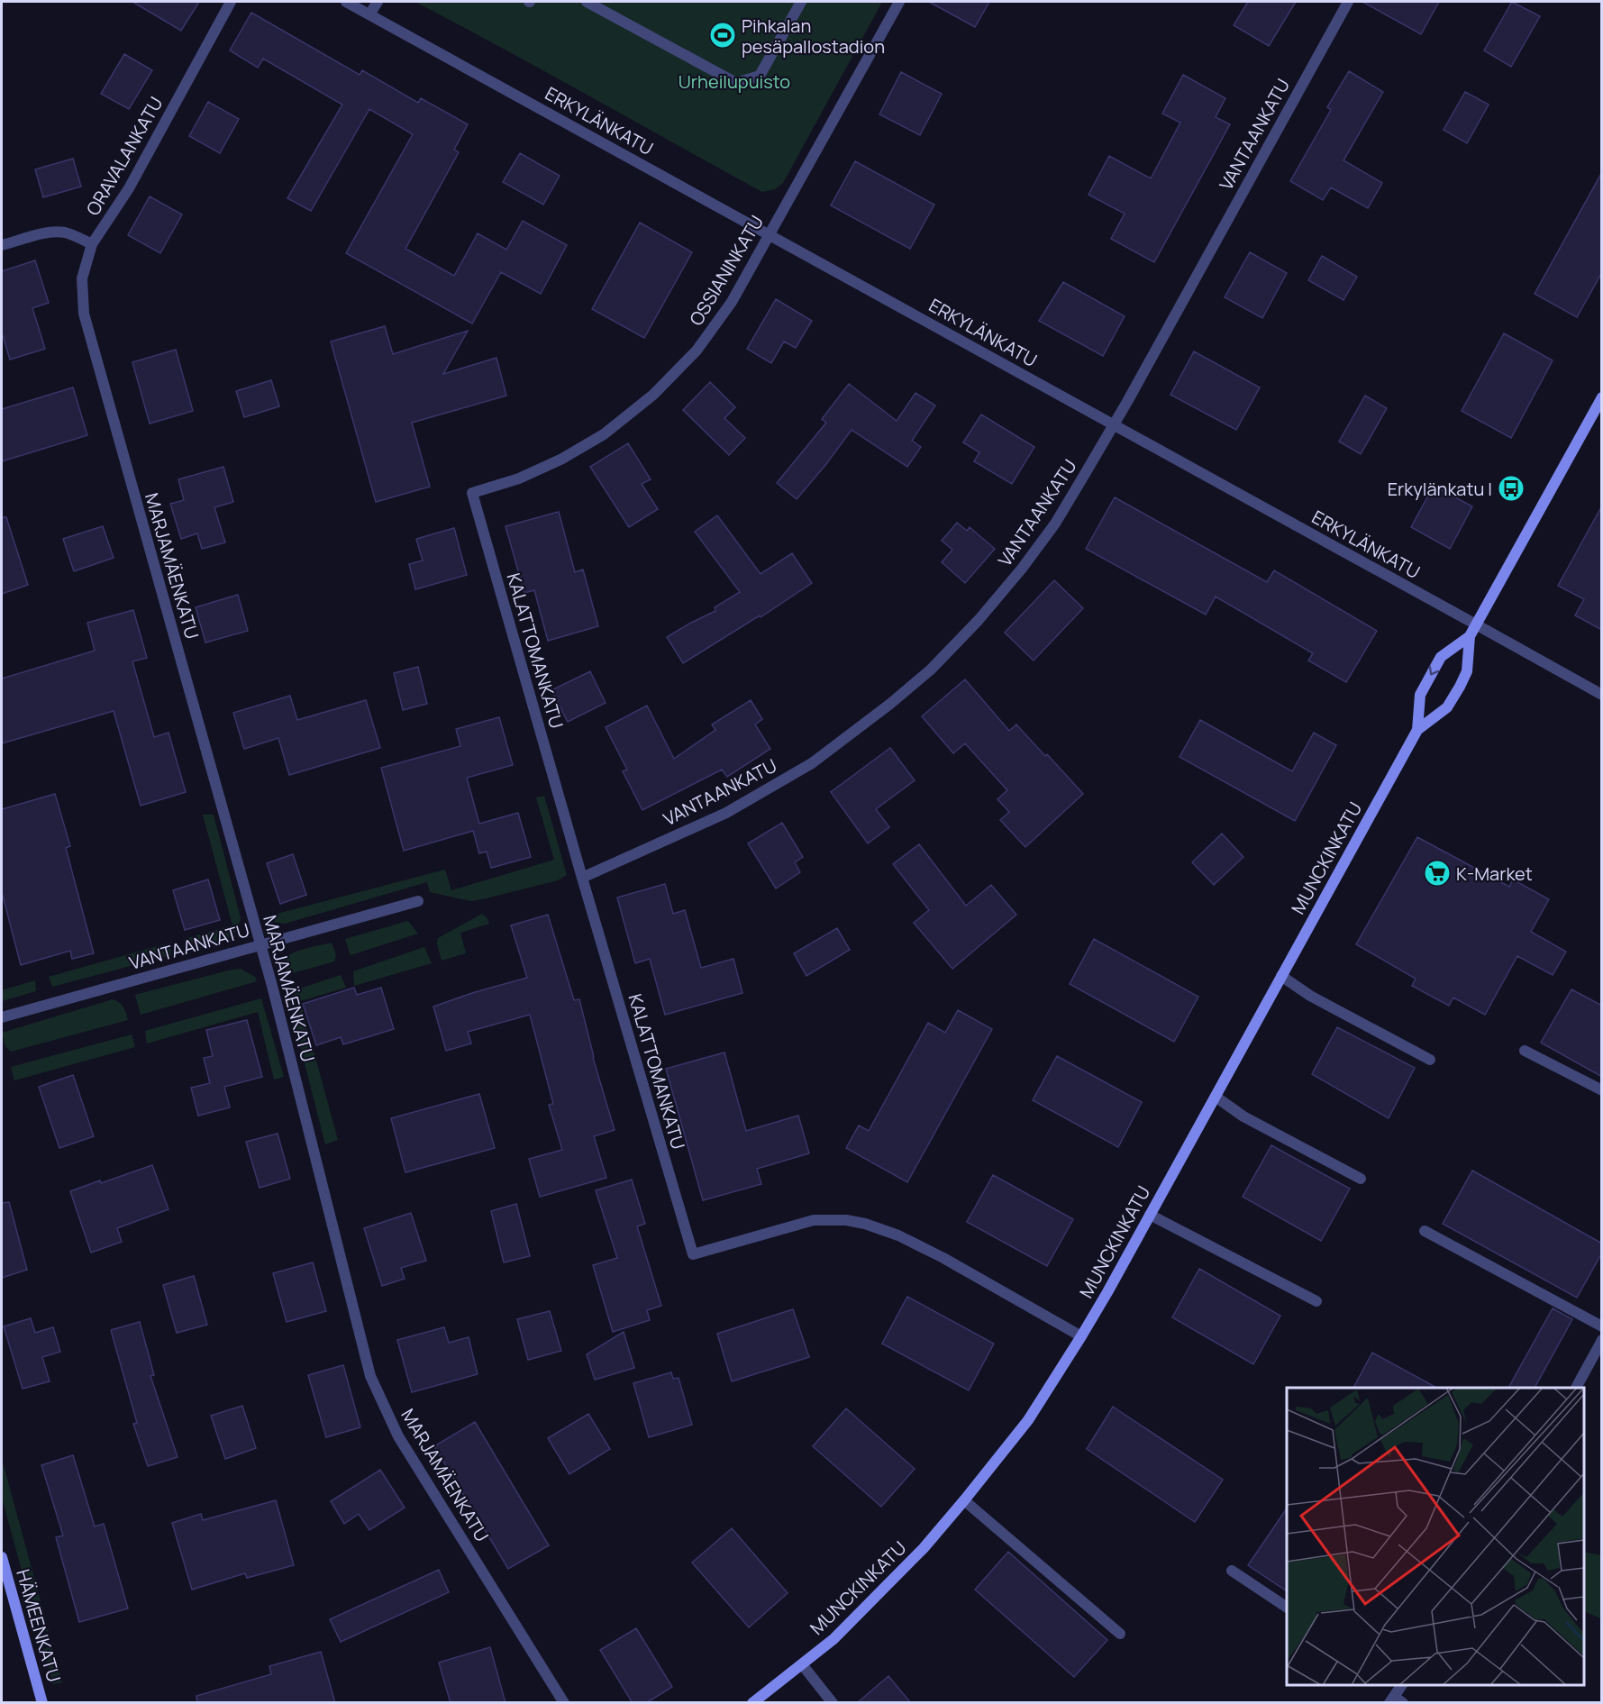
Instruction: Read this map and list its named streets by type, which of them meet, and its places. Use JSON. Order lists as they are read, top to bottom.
{
  "streets": {
    "main road": ["MUNCKINKATU", "HÄMEENKATU"],
    "street": [
      "ERKYLÄNKATU",
      "VANTAANKATU",
      "ORAVALANKATU",
      "OSSIANINKATU",
      "MARJAMÄENKATU",
      "KALATTOMANKATU"
    ]
  },
  "crossings": [
    ["ERKYLÄNKATU", "VANTAANKATU"],
    ["ERKYLÄNKATU", "OSSIANINKATU"],
    ["ERKYLÄNKATU", "MUNCKINKATU"],
    ["VANTAANKATU", "MARJAMÄENKATU"],
    ["VANTAANKATU", "KALATTOMANKATU"],
    ["ORAVALANKATU", "MARJAMÄENKATU"],
    ["OSSIANINKATU", "KALATTOMANKATU"],
    ["KALATTOMANKATU", "MUNCKINKATU"]
  ],
  "parks": ["Urheilupuisto"],
  "places": {
    "sports": ["Pihkalan pesäpallostadion"],
    "bus stop": ["Erkylänkatu I"],
    "supermarket": ["K-Market"]
  }
}
